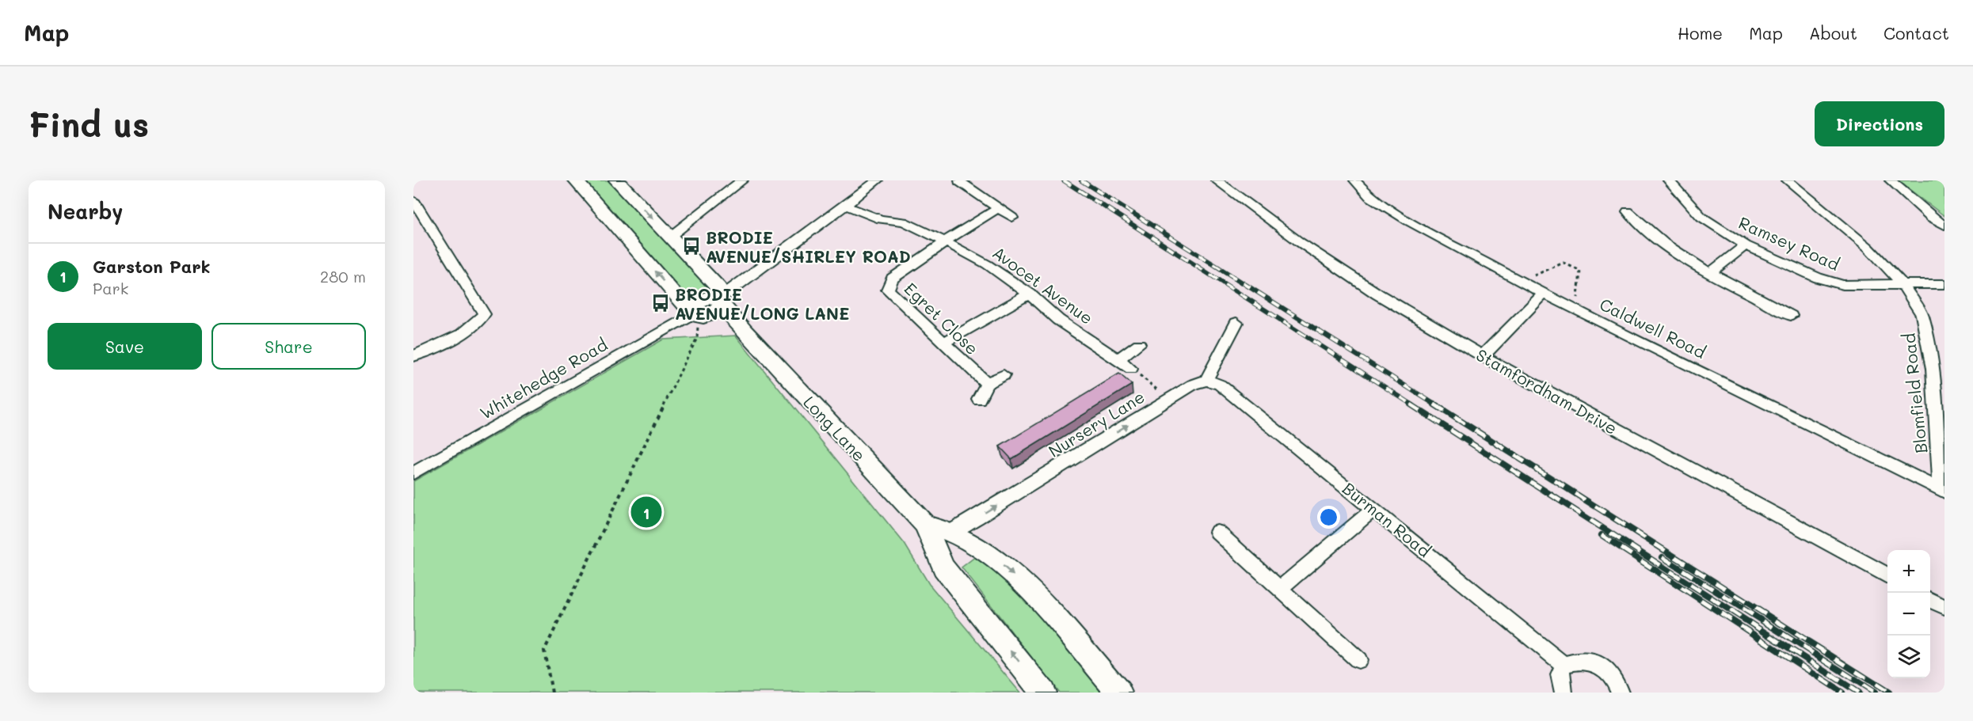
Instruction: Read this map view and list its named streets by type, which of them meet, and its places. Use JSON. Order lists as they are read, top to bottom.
{
  "streets": {
    "street": [
      "Ramsey Road",
      "Avocet Avenue",
      "Egret Close",
      "Caldwell Road",
      "Whitehedge Road",
      "Stamfordham Drive",
      "Blomfield Road",
      "Nursery Lane",
      "Long Lane",
      "Burman Road"
    ]
  },
  "crossings": [
    ["Ramsey Road", "Blomfield Road"],
    ["Avocet Avenue", "Egret Close"],
    ["Caldwell Road", "Blomfield Road"],
    ["Whitehedge Road", "Long Lane"],
    ["Nursery Lane", "Burman Road"]
  ],
  "one_way": ["Nursery Lane"],
  "places": {
    "bus stop": ["BRODIE AVENUE/SHIRLEY ROAD", "BRODIE AVENUE/LONG LANE"]
  },
  "page": {
    "header": "Map",
    "nav": [
      "Home",
      "Map",
      "About",
      "Contact"
    ],
    "buttons": [
      "Directions",
      ["Save", "Share"]
    ],
    "title": "Find us",
    "heading": "Nearby",
    "list": [
      {
        "mark": "1",
        "name": "Garston Park",
        "note": "Park",
        "value": "280 m"
      }
    ],
    "pins": "1",
    "map_buttons": ["+", "−"]
  }
}
